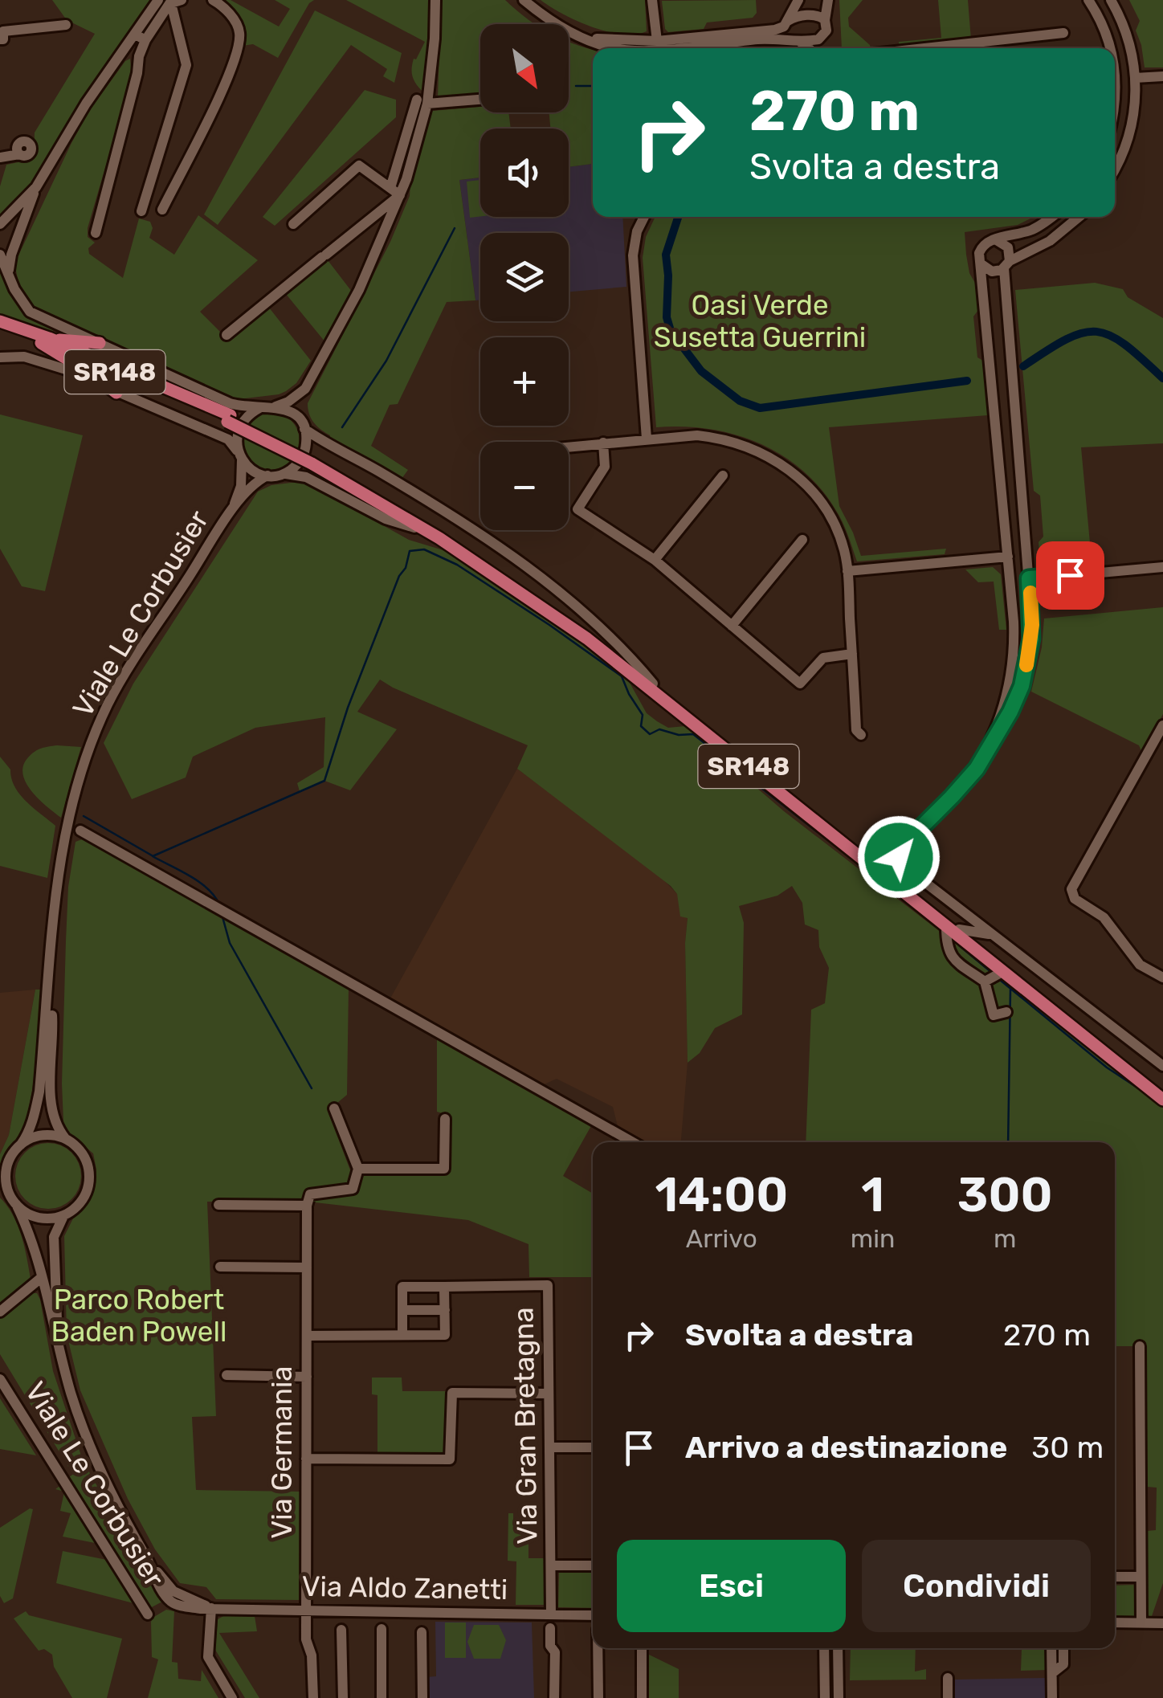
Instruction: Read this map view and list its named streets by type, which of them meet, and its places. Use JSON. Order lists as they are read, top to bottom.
{
  "streets": {
    "main road": ["SR148"],
    "street": [
      "Viale Le Corbusier",
      "Via Gran Bretagna",
      "Via Germania",
      "Via Aldo Zanetti"
    ]
  },
  "crossings": [
    ["Viale Le Corbusier", "Via Aldo Zanetti"],
    ["Via Gran Bretagna", "Via Aldo Zanetti"],
    ["Via Germania", "Via Aldo Zanetti"]
  ],
  "parks": ["Oasi Verde Susetta Guerrini", "Parco Robert Baden Powell"],
  "north": "bottom right",
  "page": {
    "map_buttons": ["+", "−"],
    "turn": ["270 m", "Svolta a destra"],
    "eta": [
      "14:00",
      "Arrivo",
      "1",
      "min",
      "300",
      "m"
    ],
    "list": [
      {
        "name": "Svolta a destra",
        "value": "270 m"
      },
      {
        "name": "Arrivo a destinazione",
        "value": "30 m"
      }
    ],
    "buttons": ["Esci", "Condividi"]
  }
}
